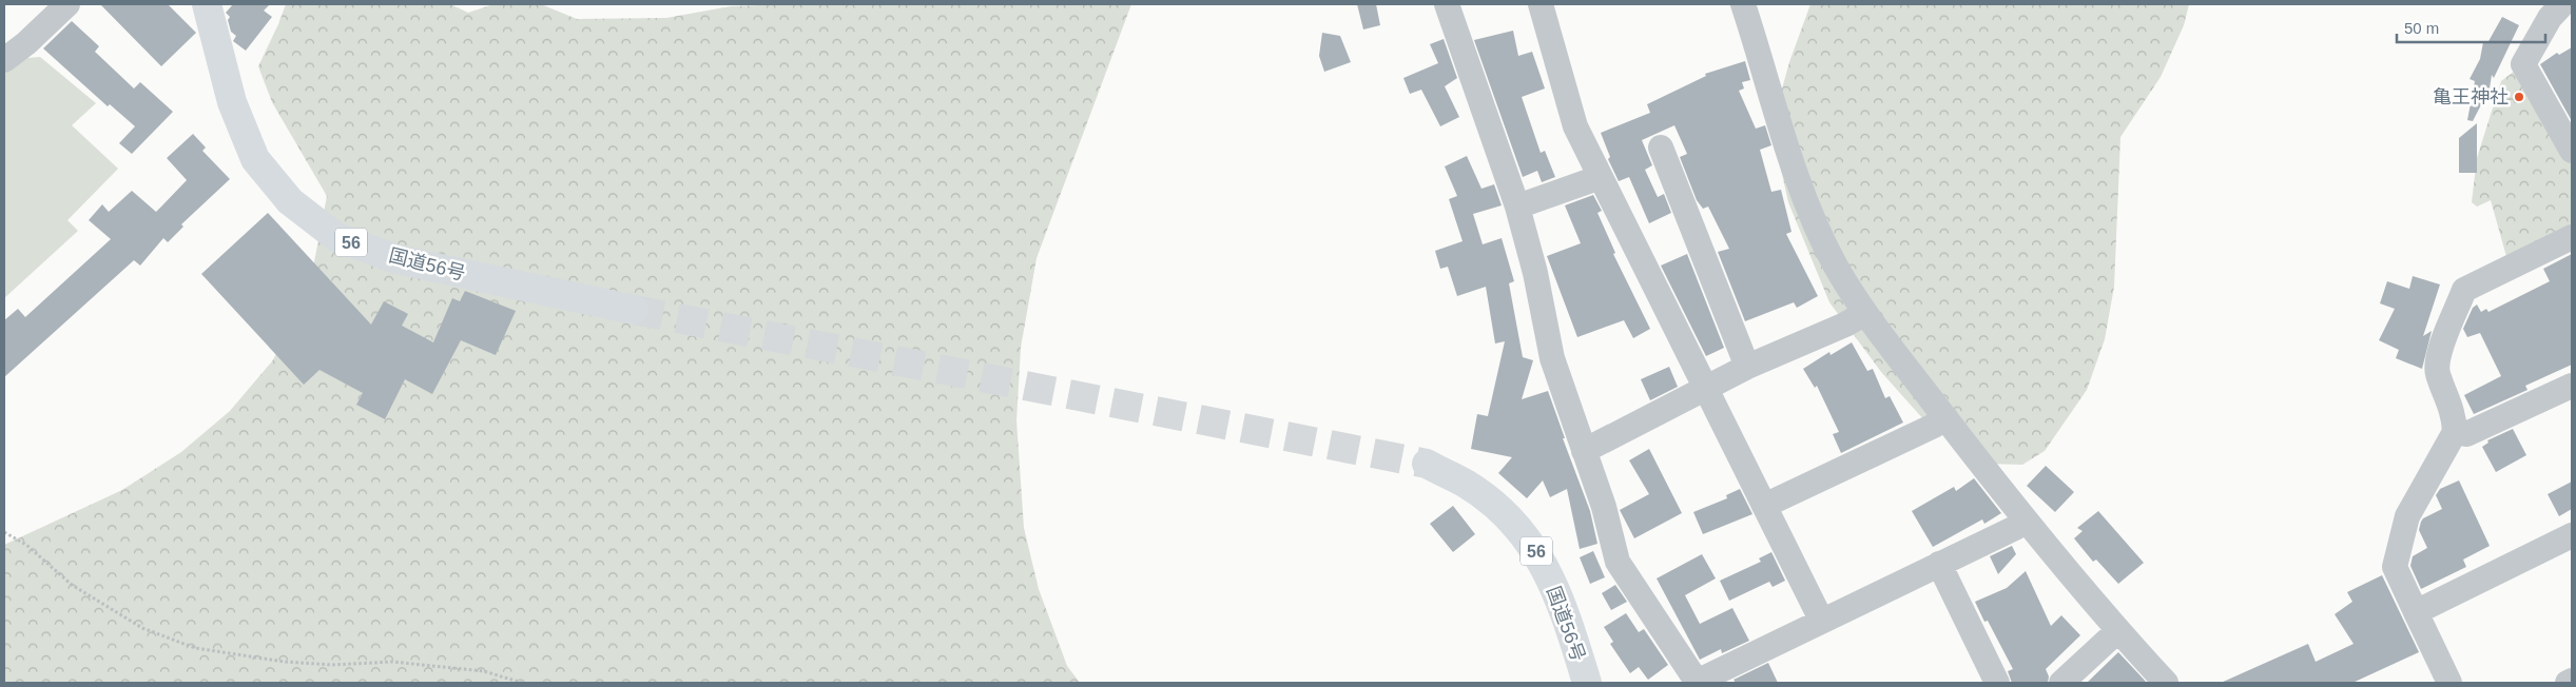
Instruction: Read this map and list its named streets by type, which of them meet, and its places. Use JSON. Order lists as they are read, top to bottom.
{
  "streets": {
    "highway": ["56", "国道56号"]
  },
  "places": ["亀王神社"],
  "scale_bar": "50 m"
}
